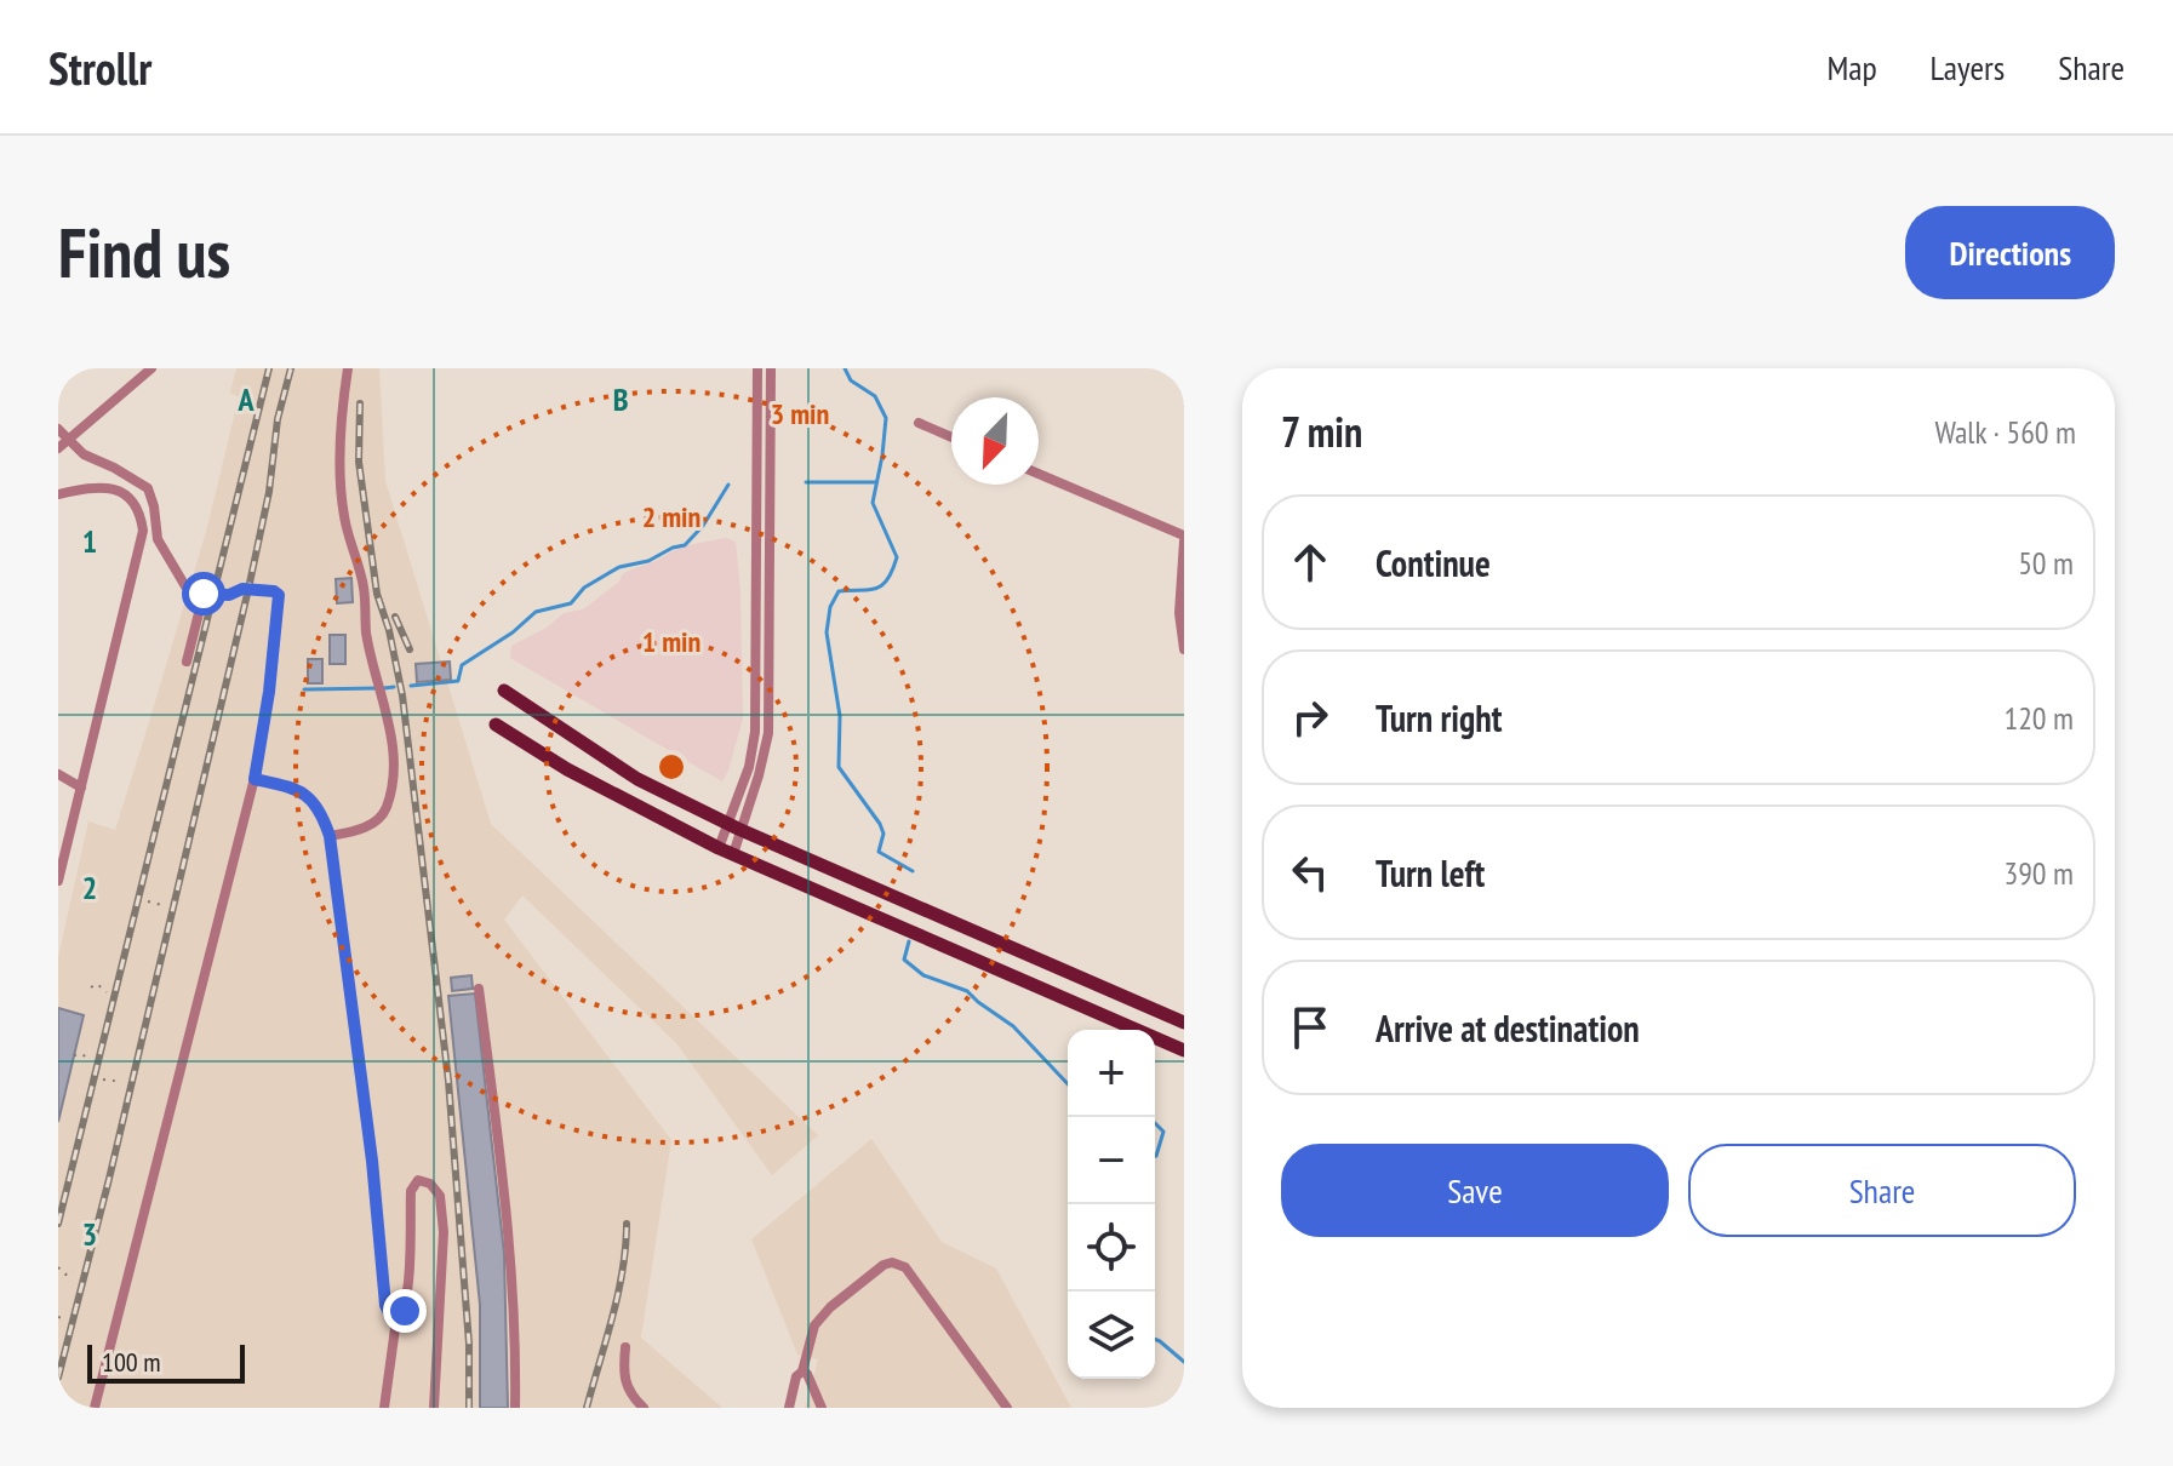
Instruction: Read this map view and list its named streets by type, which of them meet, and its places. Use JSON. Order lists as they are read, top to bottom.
{
  "scale_bar": "100 m",
  "north": "bottom left",
  "page": {
    "header": "Strollr",
    "nav": ["Map", "Layers", "Share"],
    "buttons": [
      "Directions",
      ["Save", "Share"]
    ],
    "title": "Find us",
    "heading": ["7 min", "Walk · 560 m"],
    "list": [
      ["Continue", "50 m"],
      ["Turn right", "120 m"],
      ["Turn left", "390 m"],
      "Arrive at destination"
    ],
    "map_buttons": ["+", "−"],
    "scale": "100 m"
  },
  "grid": {
    "columns": ["A", "B"],
    "rows": ["1", "2", "3"]
  },
  "rings": ["3 min", "2 min", "1 min"]
}
